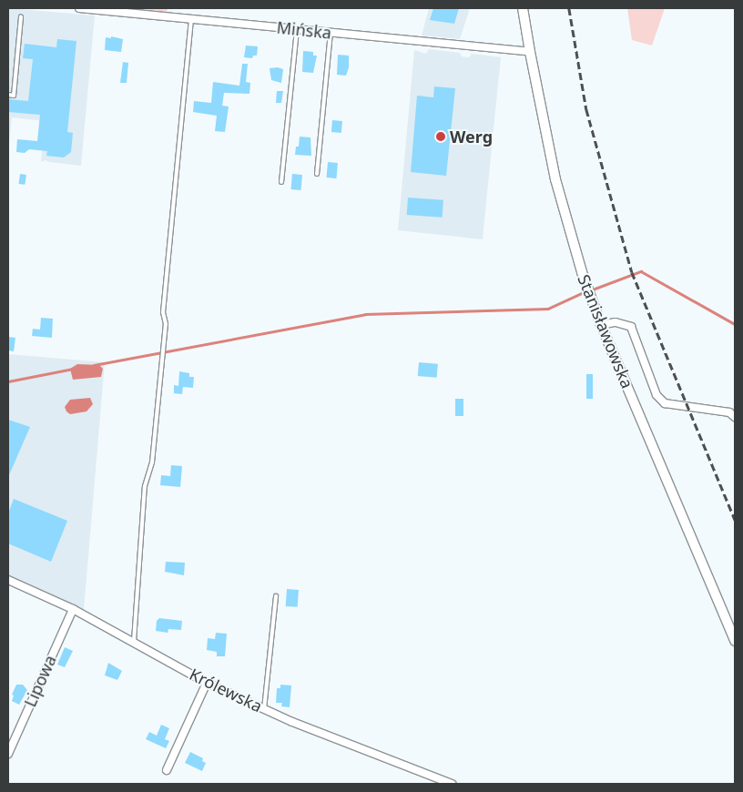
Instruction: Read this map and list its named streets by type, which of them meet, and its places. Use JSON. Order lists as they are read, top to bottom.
{
  "streets": {
    "street": [
      "Mińska",
      "Stanisławowska",
      "Lipowa",
      "Królewska"
    ]
  },
  "crossings": [
    ["Mińska", "Stanisławowska"],
    ["Lipowa", "Królewska"]
  ],
  "places": ["Werg"]
}
